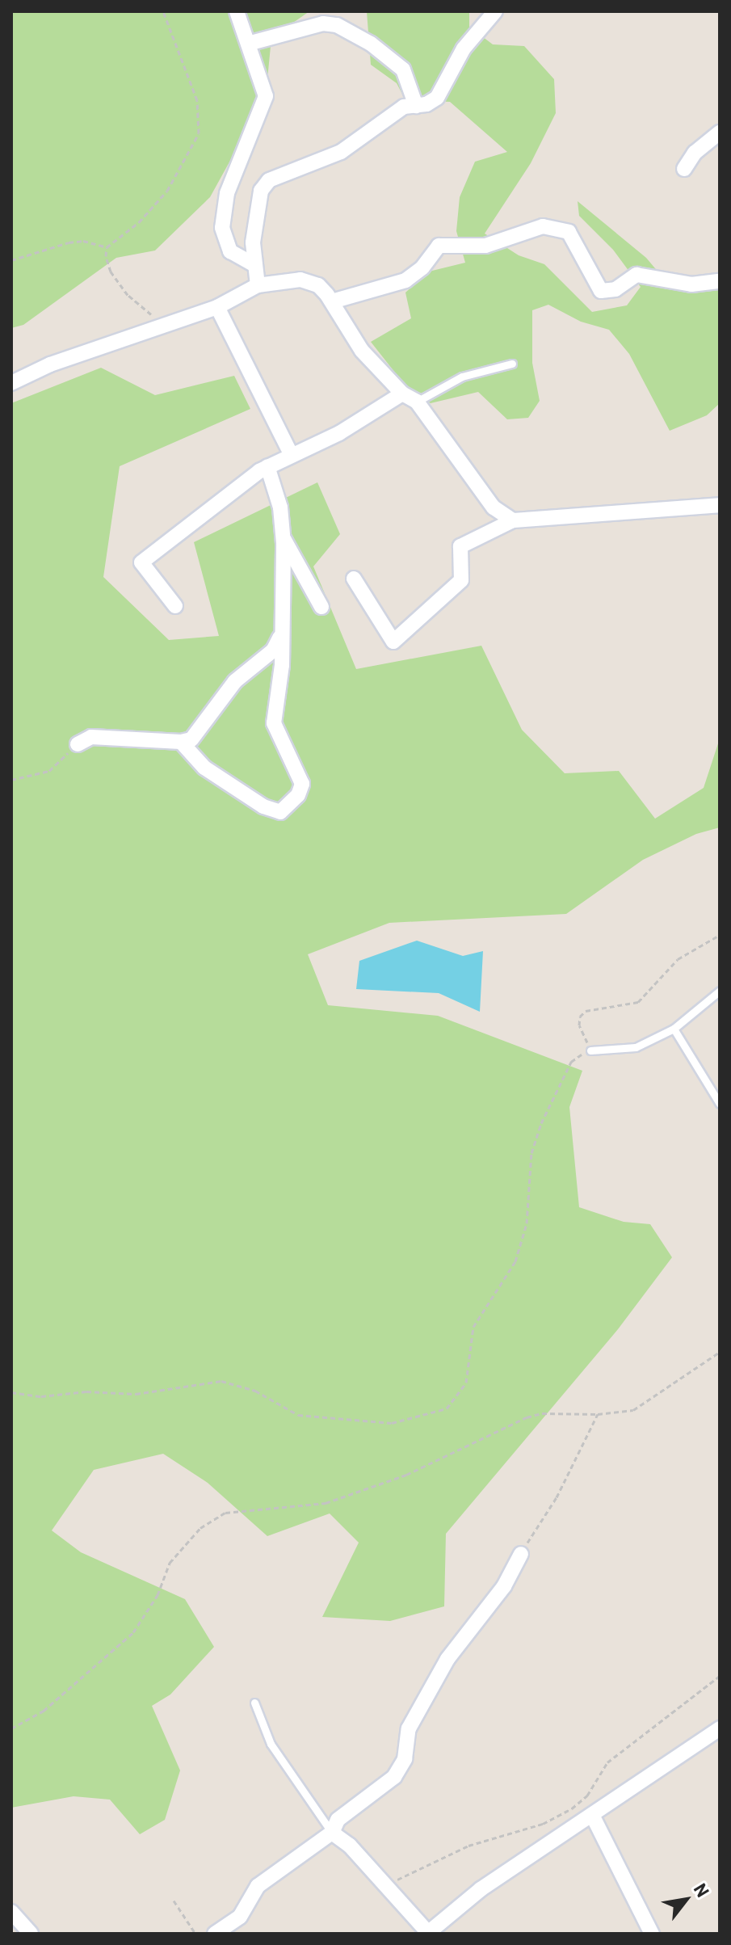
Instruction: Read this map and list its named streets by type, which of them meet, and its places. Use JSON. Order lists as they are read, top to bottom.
{
  "north": "top right"
}
